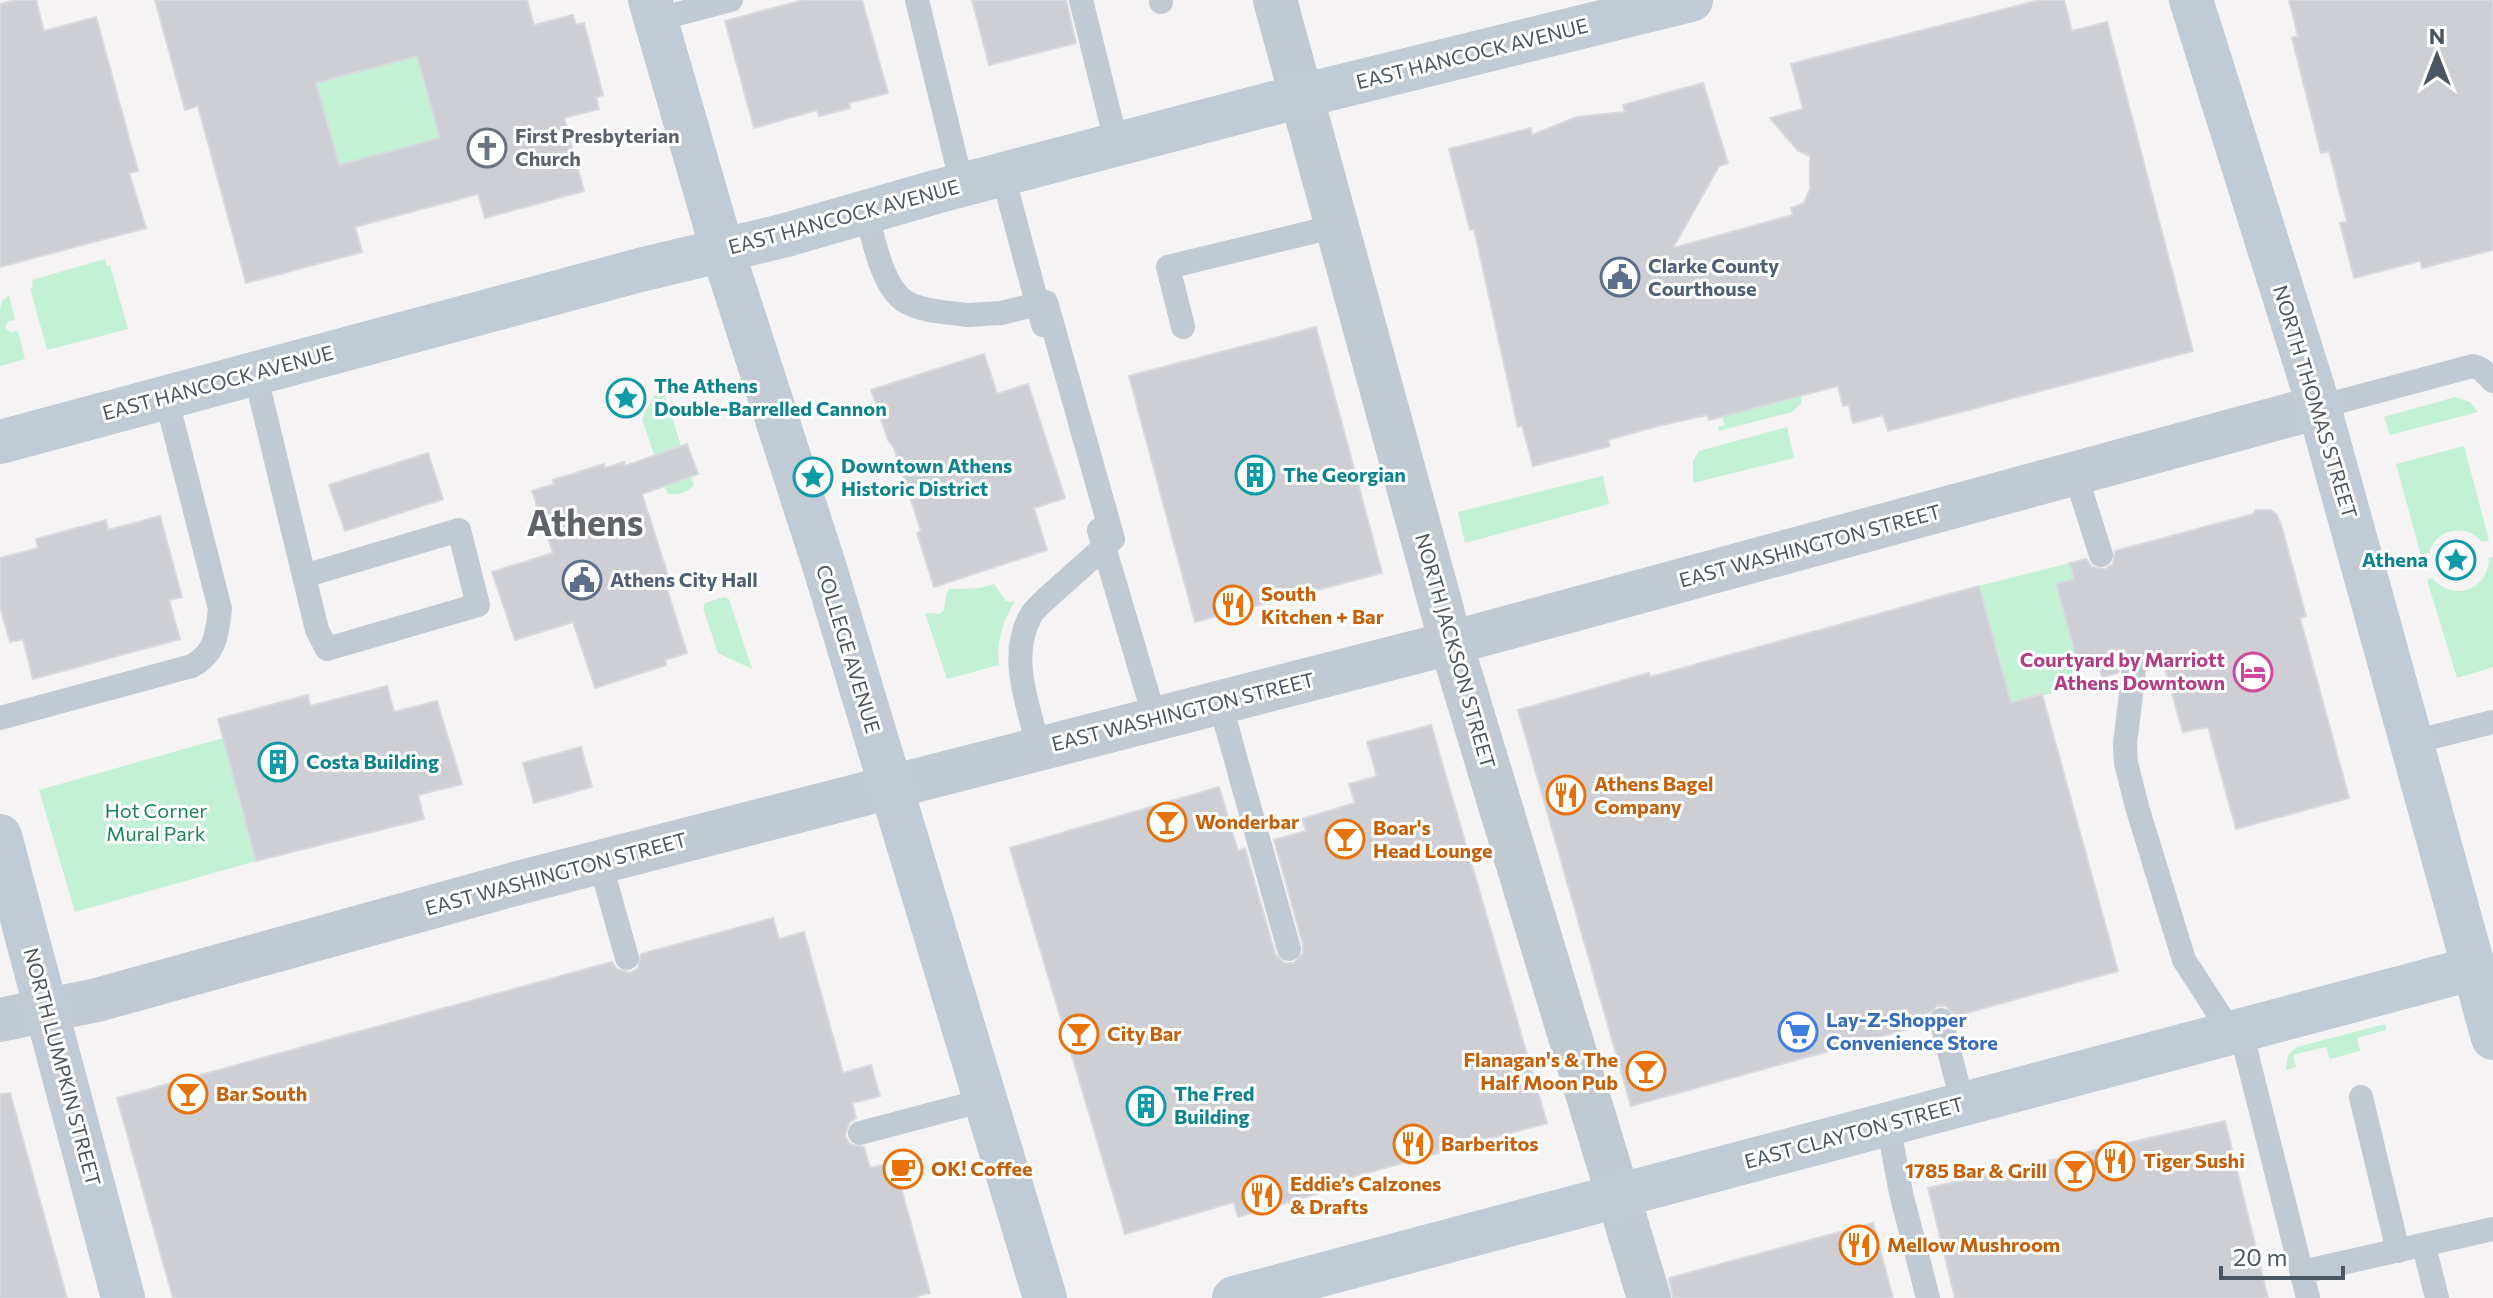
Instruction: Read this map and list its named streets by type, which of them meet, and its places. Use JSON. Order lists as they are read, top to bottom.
{
  "streets": {
    "street": [
      "EAST HANCOCK AVENUE",
      "NORTH THOMAS STREET",
      "EAST WASHINGTON STREET",
      "COLLEGE AVENUE",
      "NORTH JACKSON STREET",
      "NORTH LUMPKIN STREET",
      "EAST CLAYTON STREET"
    ]
  },
  "crossings": [
    ["EAST HANCOCK AVENUE", "COLLEGE AVENUE"],
    ["EAST HANCOCK AVENUE", "NORTH JACKSON STREET"],
    ["NORTH THOMAS STREET", "EAST WASHINGTON STREET"],
    ["NORTH THOMAS STREET", "EAST CLAYTON STREET"],
    ["EAST WASHINGTON STREET", "COLLEGE AVENUE"],
    ["EAST WASHINGTON STREET", "NORTH JACKSON STREET"],
    ["EAST WASHINGTON STREET", "NORTH LUMPKIN STREET"],
    ["NORTH JACKSON STREET", "EAST CLAYTON STREET"]
  ],
  "districts": ["Athens"],
  "parks": ["Hot Corner Mural Park"],
  "places": {
    "church": ["First Presbyterian Church"],
    "public building": ["Clarke County Courthouse", "Athens City Hall"],
    "place": ["The Athens Double-Barrelled Cannon", "Downtown Athens Historic District", "Athena"],
    "building": ["The Georgian", "Costa Building", "The Fred Building"],
    "restaurant": [
      "South Kitchen + Bar",
      "Athens Bagel Company",
      "Barberitos",
      "Tiger Sushi",
      "Eddie’s Calzones & Drafts",
      "Mellow Mushroom"
    ],
    "hotel": ["Courtyard by Marriott Athens Downtown"],
    "bar": [
      "Wonderbar",
      "Boar's Head Lounge",
      "City Bar",
      "Flanagan's & The Half Moon Pub",
      "Bar South",
      "1785 Bar & Grill"
    ],
    "supermarket": ["Lay-Z-Shopper Convenience Store"],
    "cafe": ["OK! Coffee"]
  },
  "scale_bar": "20 m",
  "north": "top"
}
